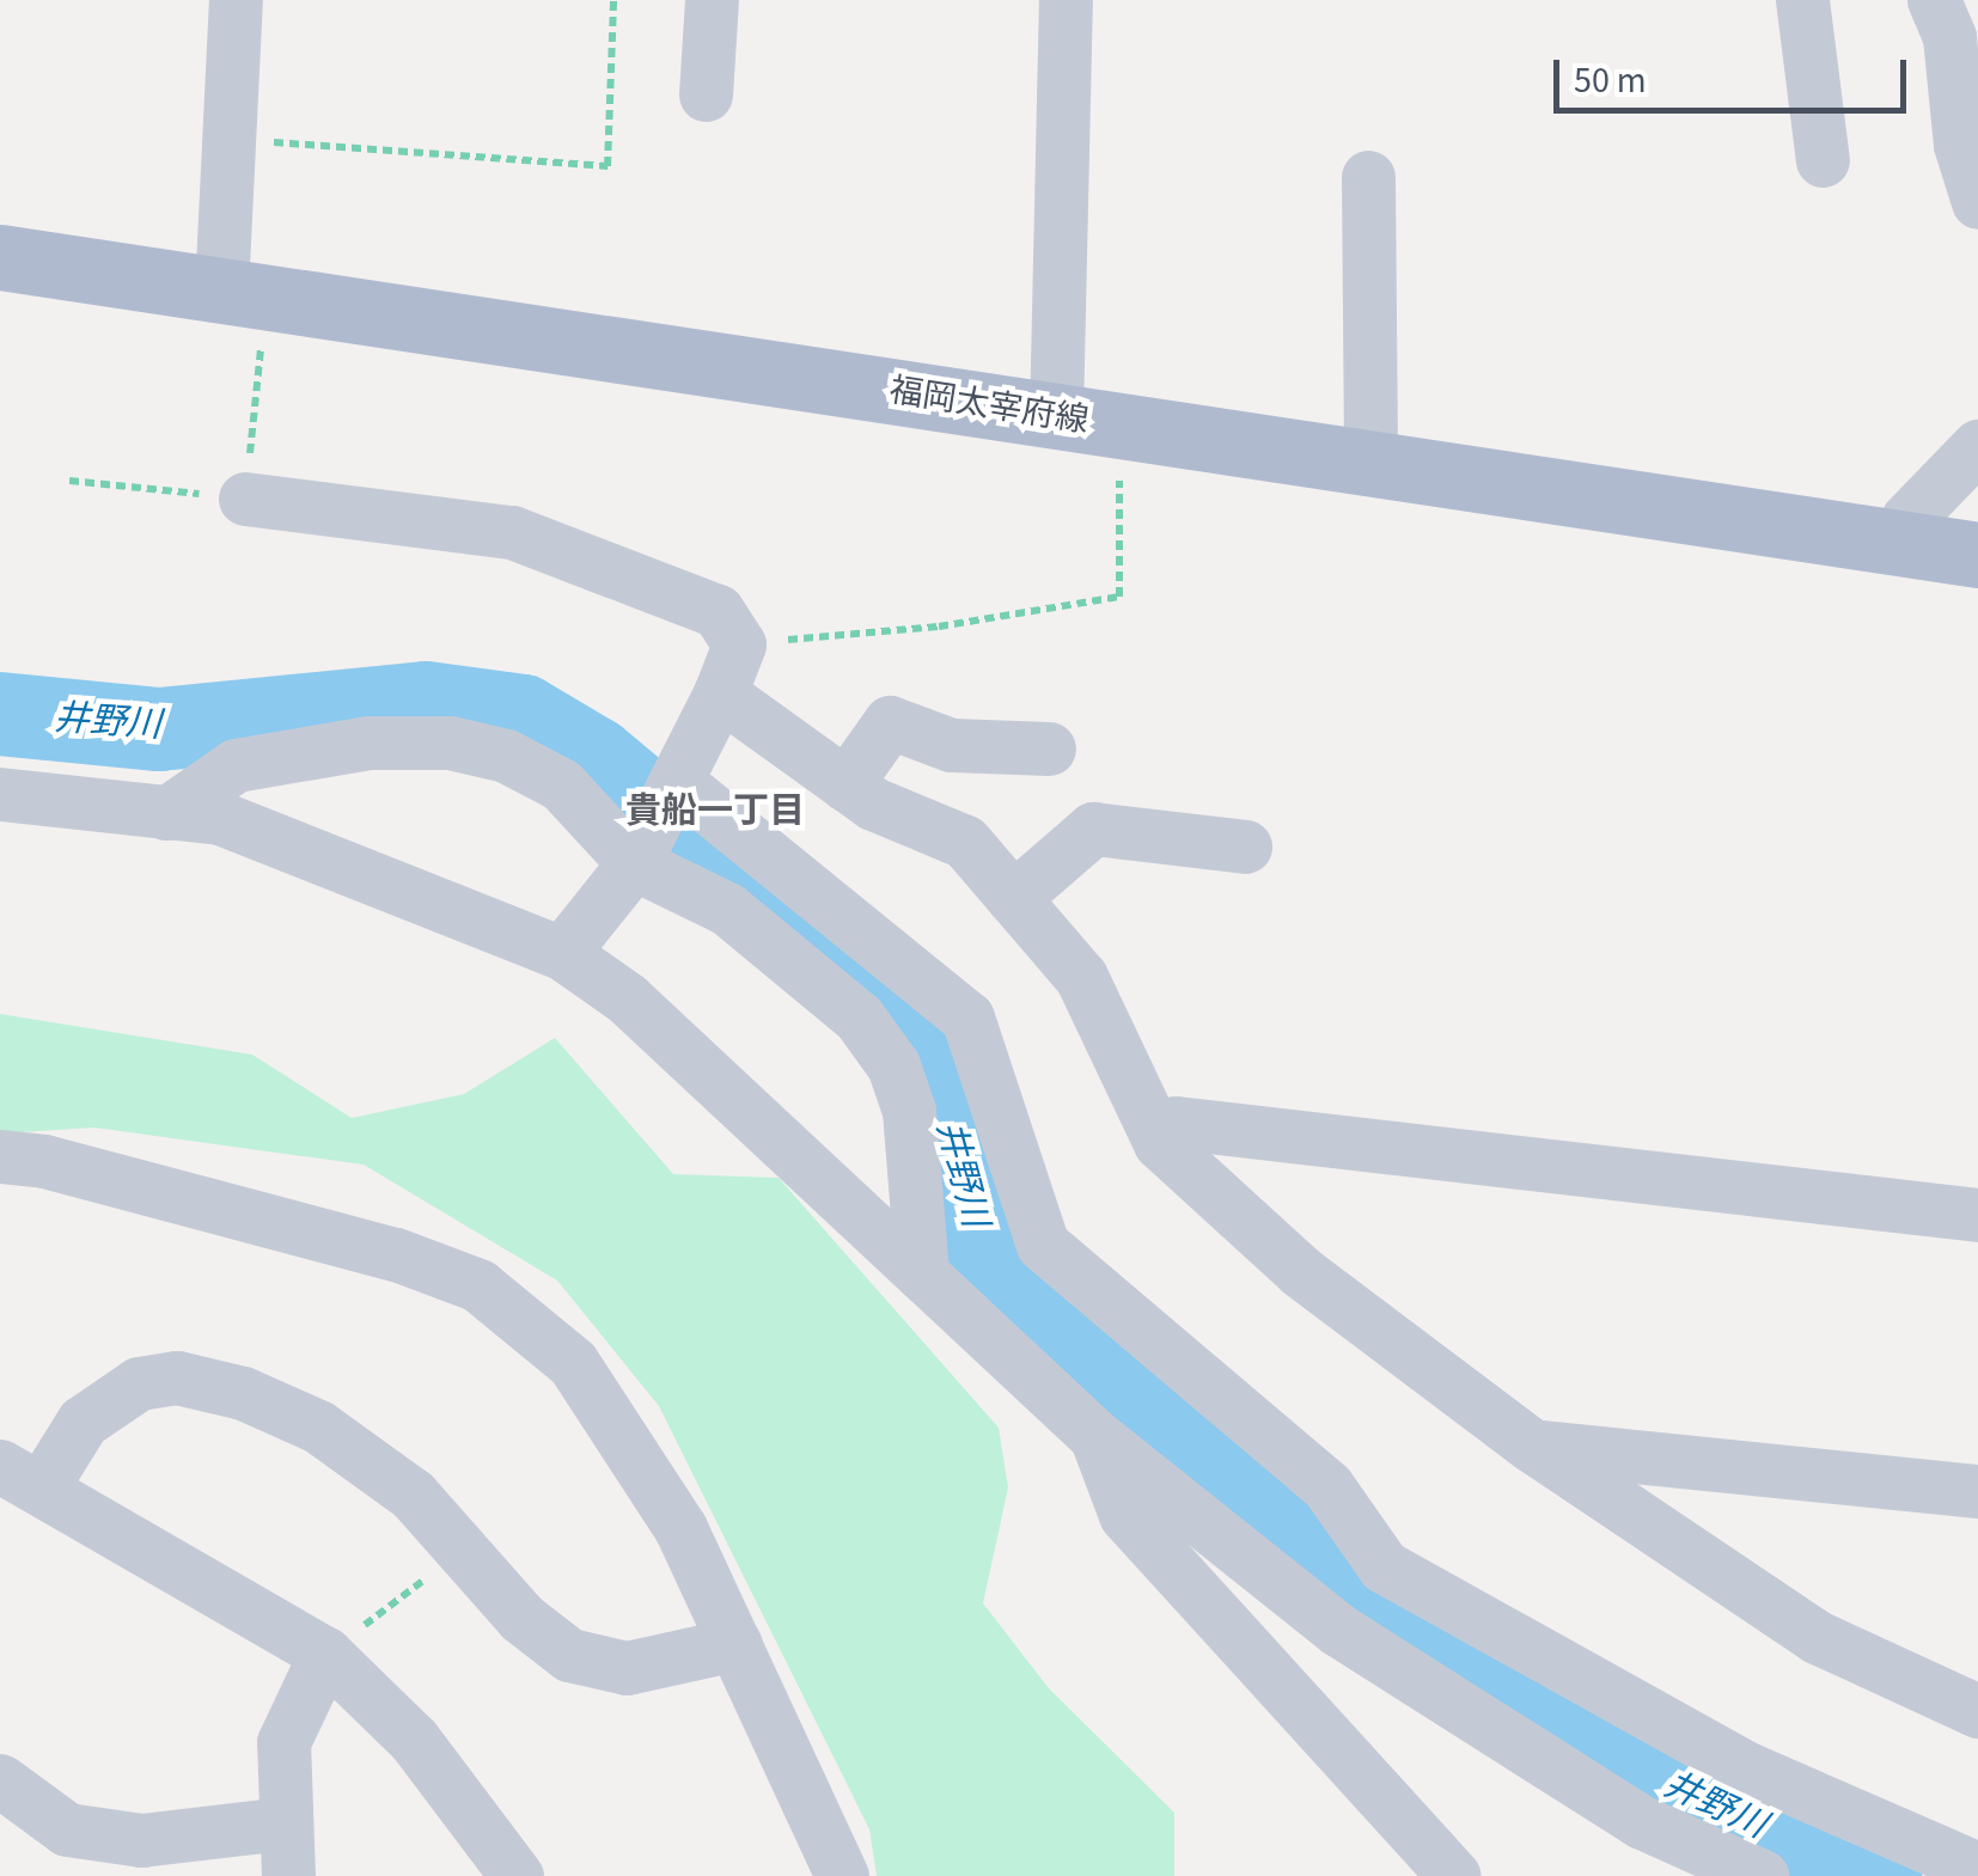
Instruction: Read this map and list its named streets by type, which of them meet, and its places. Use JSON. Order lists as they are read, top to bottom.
{
  "streets": {
    "main road": ["福岡太宰府線"]
  },
  "districts": ["貴船一丁目"],
  "water": ["井野川"],
  "scale_bar": "50 m"
}
